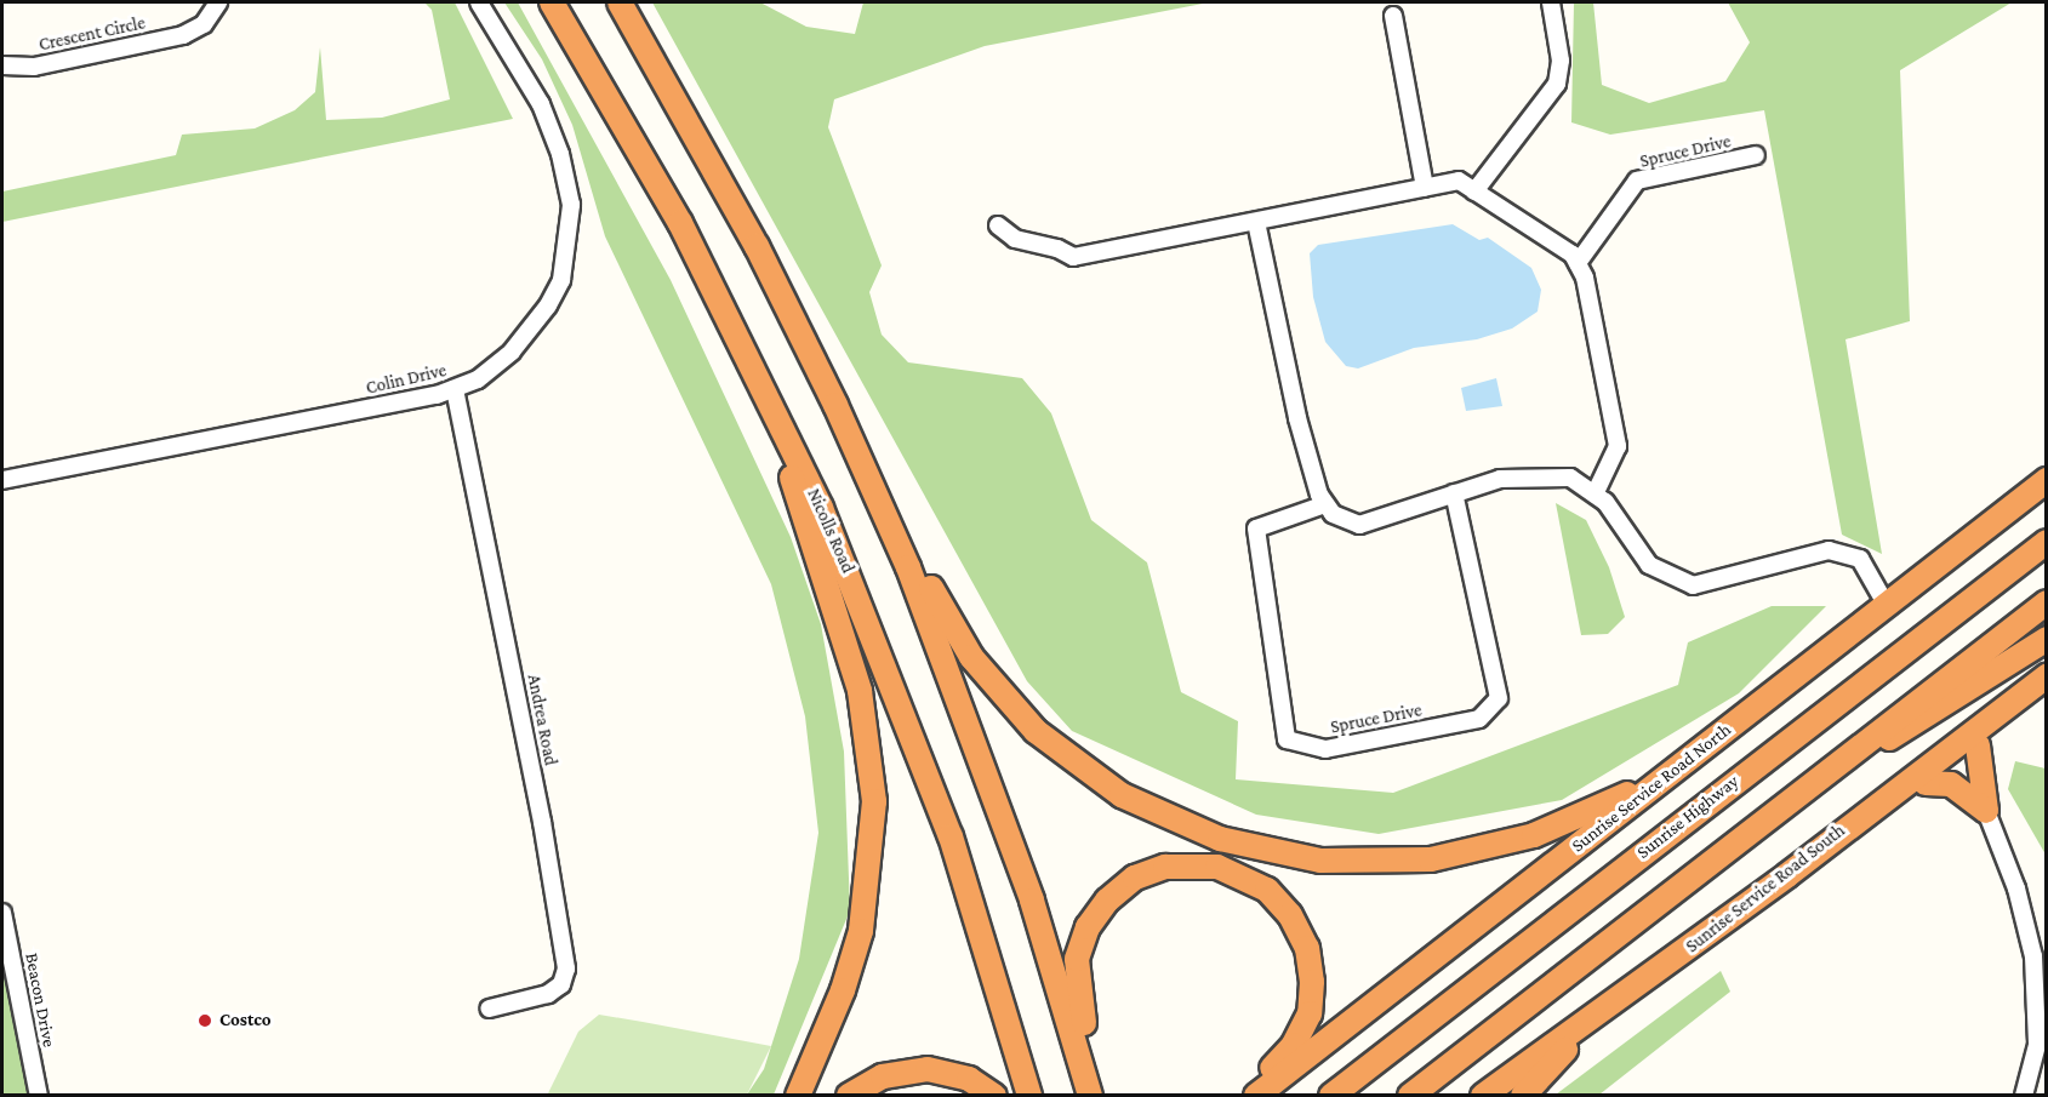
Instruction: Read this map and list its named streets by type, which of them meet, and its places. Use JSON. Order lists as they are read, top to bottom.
{
  "streets": {
    "highway": [
      "Nicolls Road",
      "Sunrise Service Road North",
      "Sunrise Highway",
      "Sunrise Service Road South"
    ],
    "street": [
      "Crescent Circle",
      "Spruce Drive",
      "Colin Drive",
      "Andrea Road",
      "Beacon Drive"
    ]
  },
  "crossings": [
    ["Colin Drive", "Andrea Road"]
  ],
  "places": ["Costco"]
}
